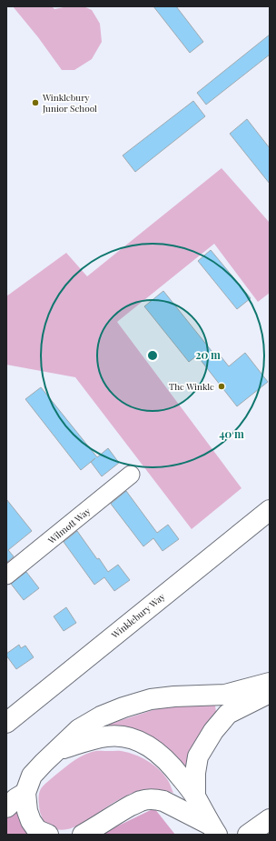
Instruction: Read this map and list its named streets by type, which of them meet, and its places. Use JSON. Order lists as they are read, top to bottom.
{
  "streets": {
    "street": ["Wilmott Way", "Winklebury Way"]
  },
  "places": ["Winklebury Junior School", "The Winkle"],
  "rings": ["20 m", "40 m"]
}
